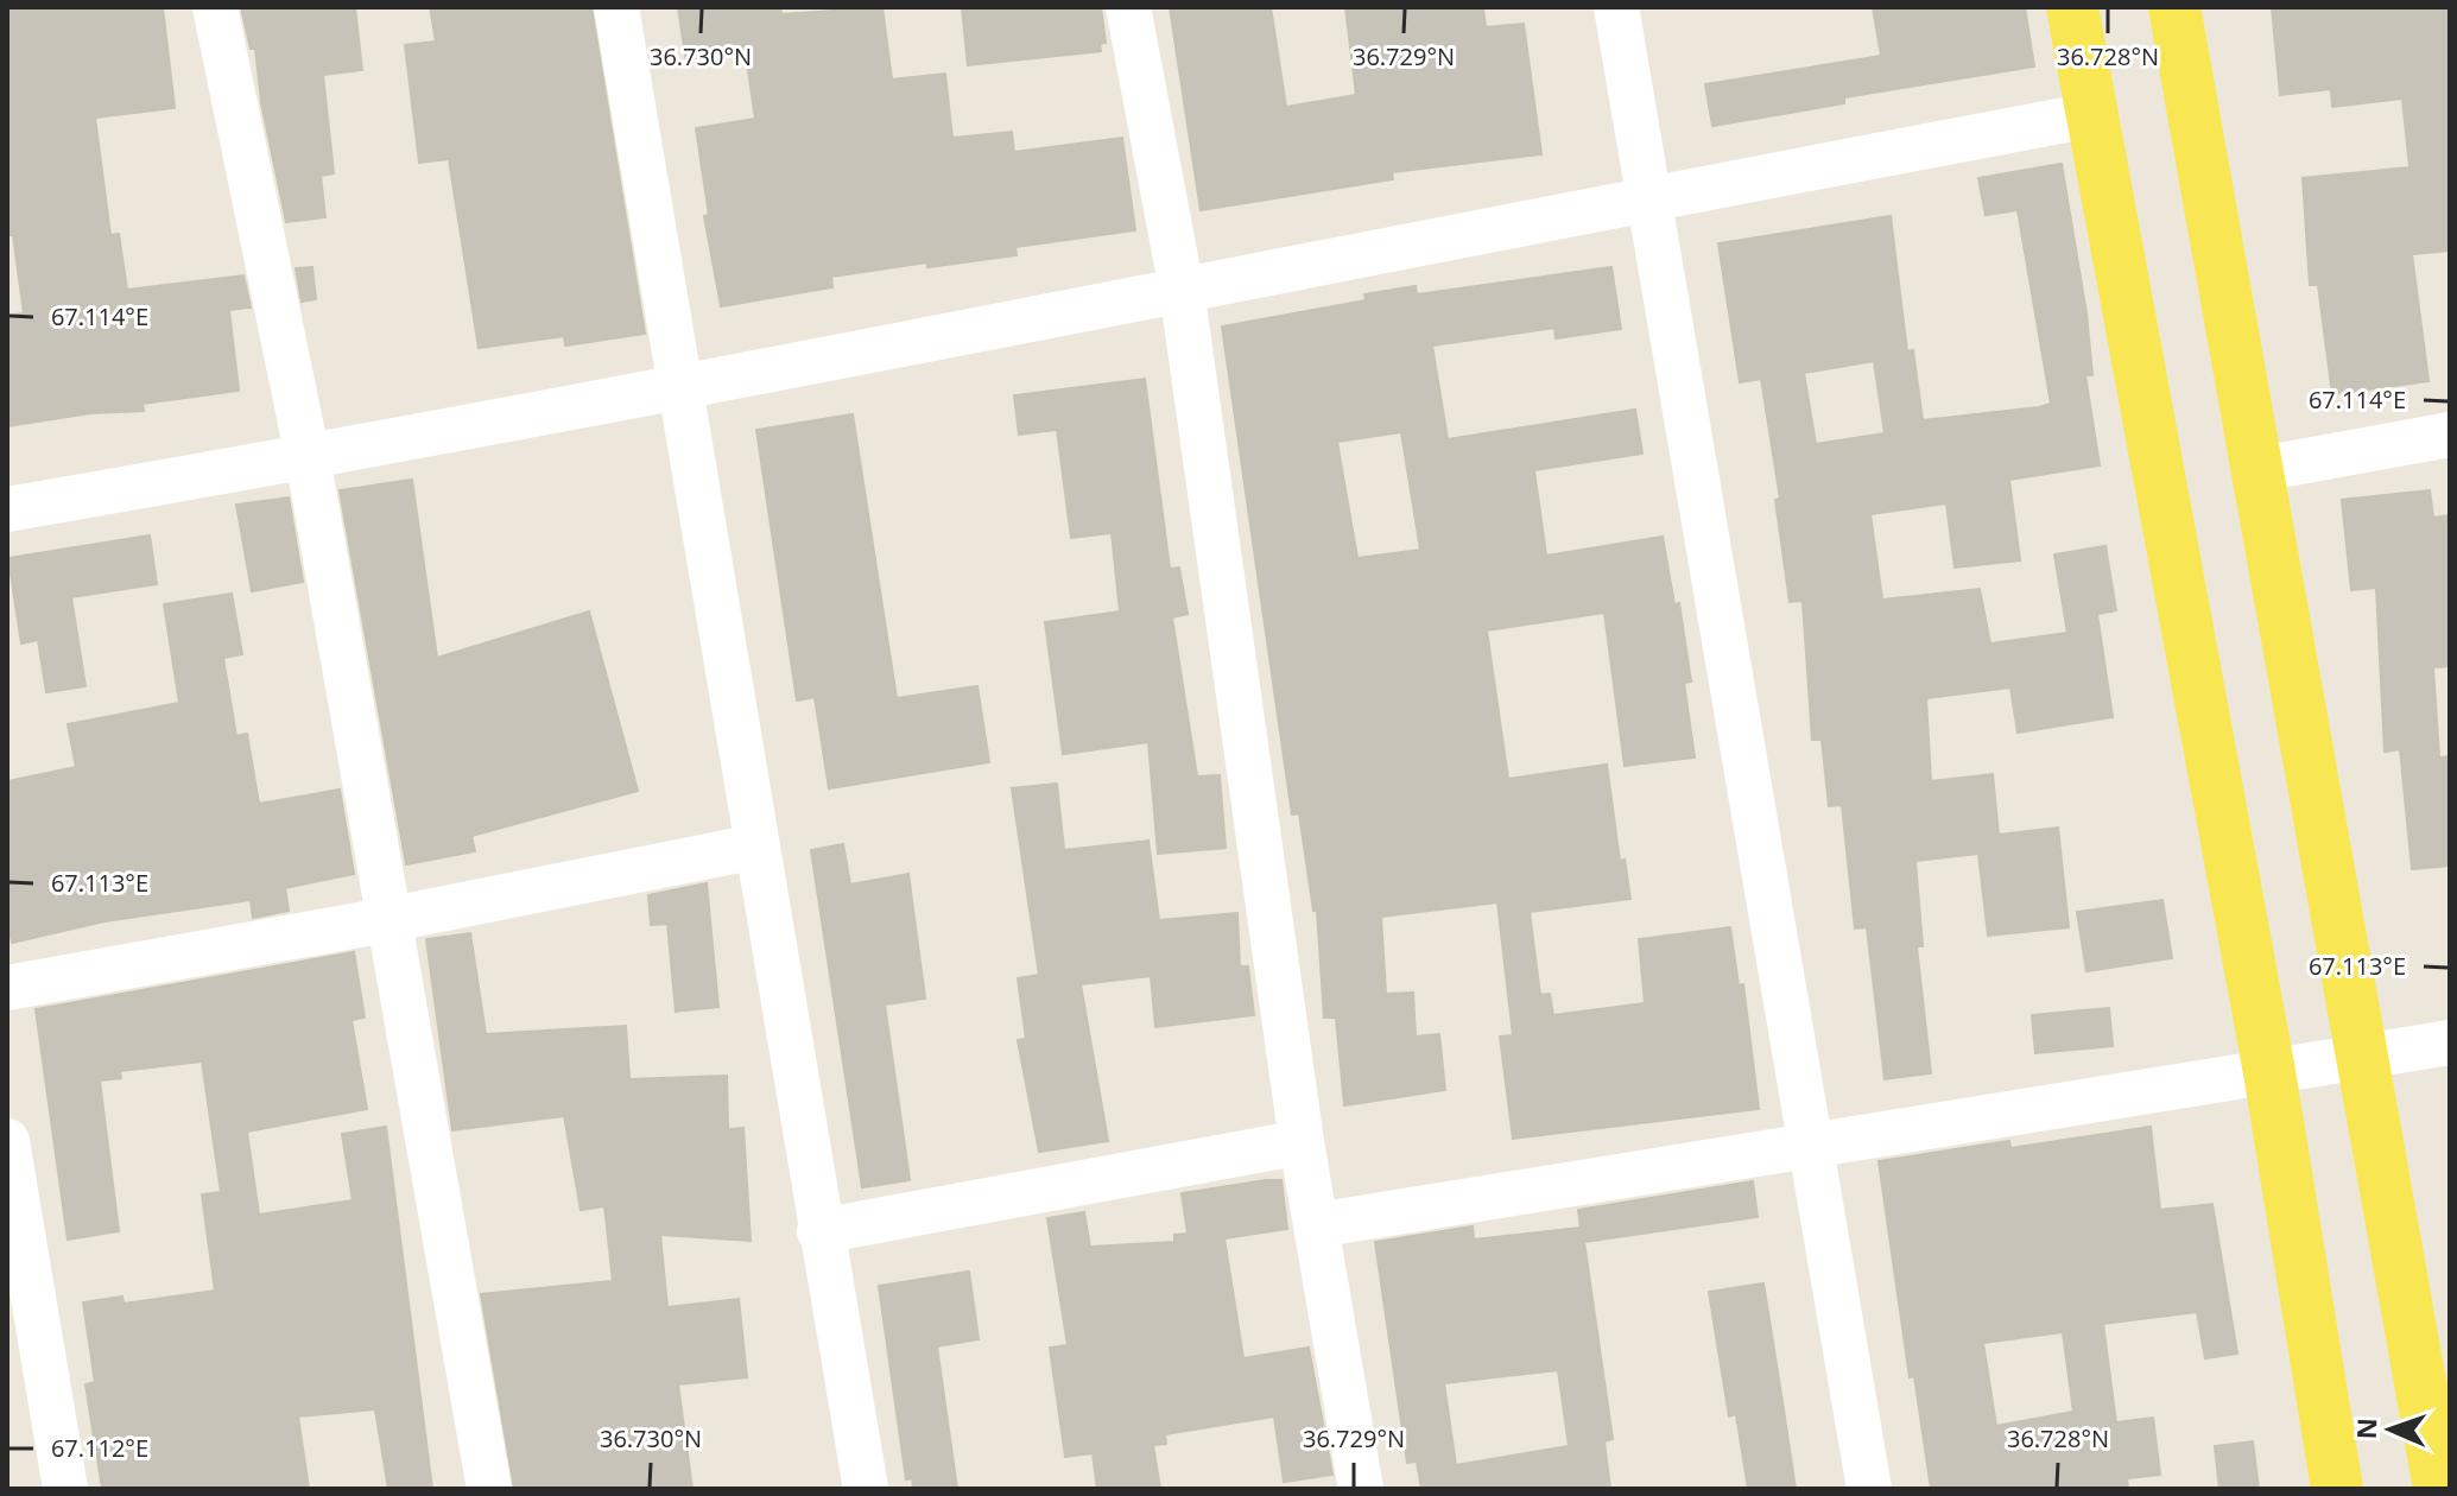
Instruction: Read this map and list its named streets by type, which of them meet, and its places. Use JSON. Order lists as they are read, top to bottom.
{
  "north": "left",
  "coordinates": [
    "36.730°N",
    "36.729°N",
    "36.728°N",
    "67.114°E",
    "67.113°E",
    "67.112°E"
  ]
}
